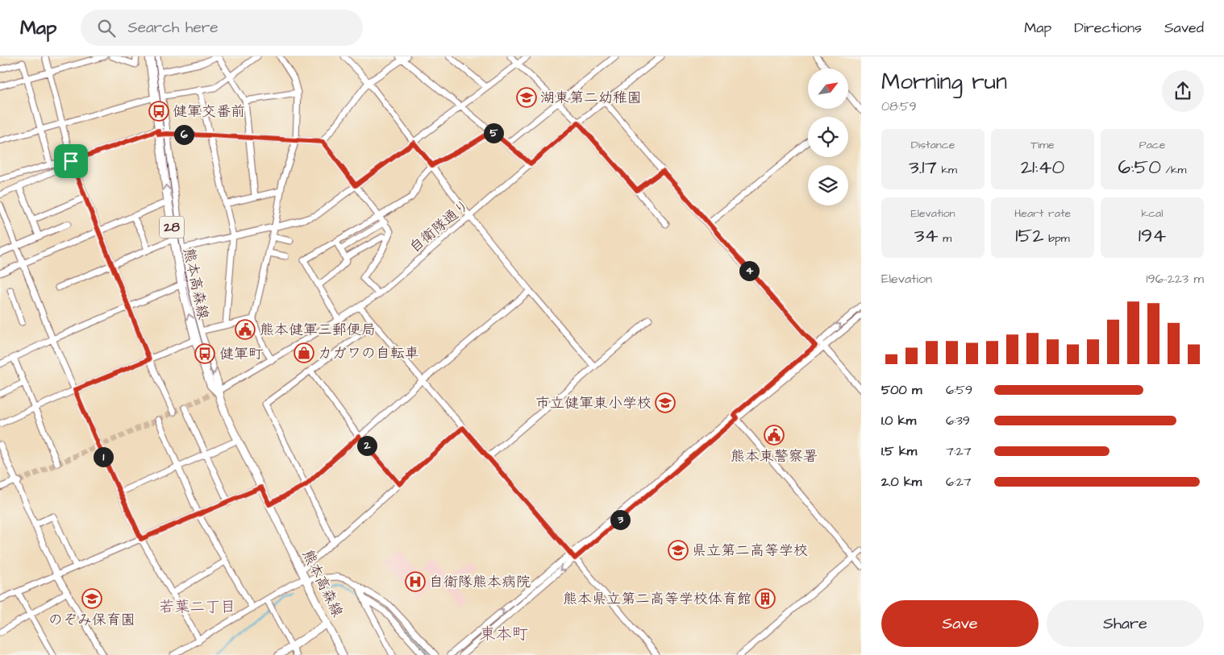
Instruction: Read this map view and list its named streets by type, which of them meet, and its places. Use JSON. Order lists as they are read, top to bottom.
{
  "streets": {
    "main road": ["28", "熊本高森線"],
    "street": ["自衛隊通り"]
  },
  "crossings": [
    ["自衛隊通り", "熊本高森線"]
  ],
  "districts": ["若葉二丁目", "東本町"],
  "places": {
    "school or university": [
      "湖東第二幼稚園",
      "市立健軍東小学校",
      "県立第二高等学校",
      "のぞみ保育園"
    ],
    "bus stop": ["健軍交番前", "健軍町"],
    "public building": ["熊本健軍三郵便局", "熊本東警察署"],
    "shop": ["カガワの自転車"],
    "hospital": ["自衛隊熊本病院"],
    "building": ["熊本県立第二高等学校体育館"]
  },
  "north": "top right",
  "page": {
    "header": "Map",
    "search": "Search here",
    "nav": ["Map", "Directions", "Saved"],
    "heading": ["Morning run", "08:59"],
    "pins": [
      "5",
      "6",
      "4",
      "2",
      "1",
      "3"
    ],
    "stats": [
      ["Distance", "3.17 km"],
      ["Time", "21:40"],
      ["Pace", "6:50 /km"],
      ["Elevation", "34 m"],
      ["Heart rate", "152 bpm"],
      ["kcal", "194"]
    ],
    "chart": ["Elevation", "196–223 m"],
    "list": [
      {
        "name": "500 m",
        "note": "6:59"
      },
      {
        "name": "1.0 km",
        "note": "6:39"
      },
      {
        "name": "1.5 km",
        "note": "7:27"
      },
      {
        "name": "2.0 km",
        "note": "6:27"
      }
    ],
    "buttons": ["Save", "Share"]
  }
}
